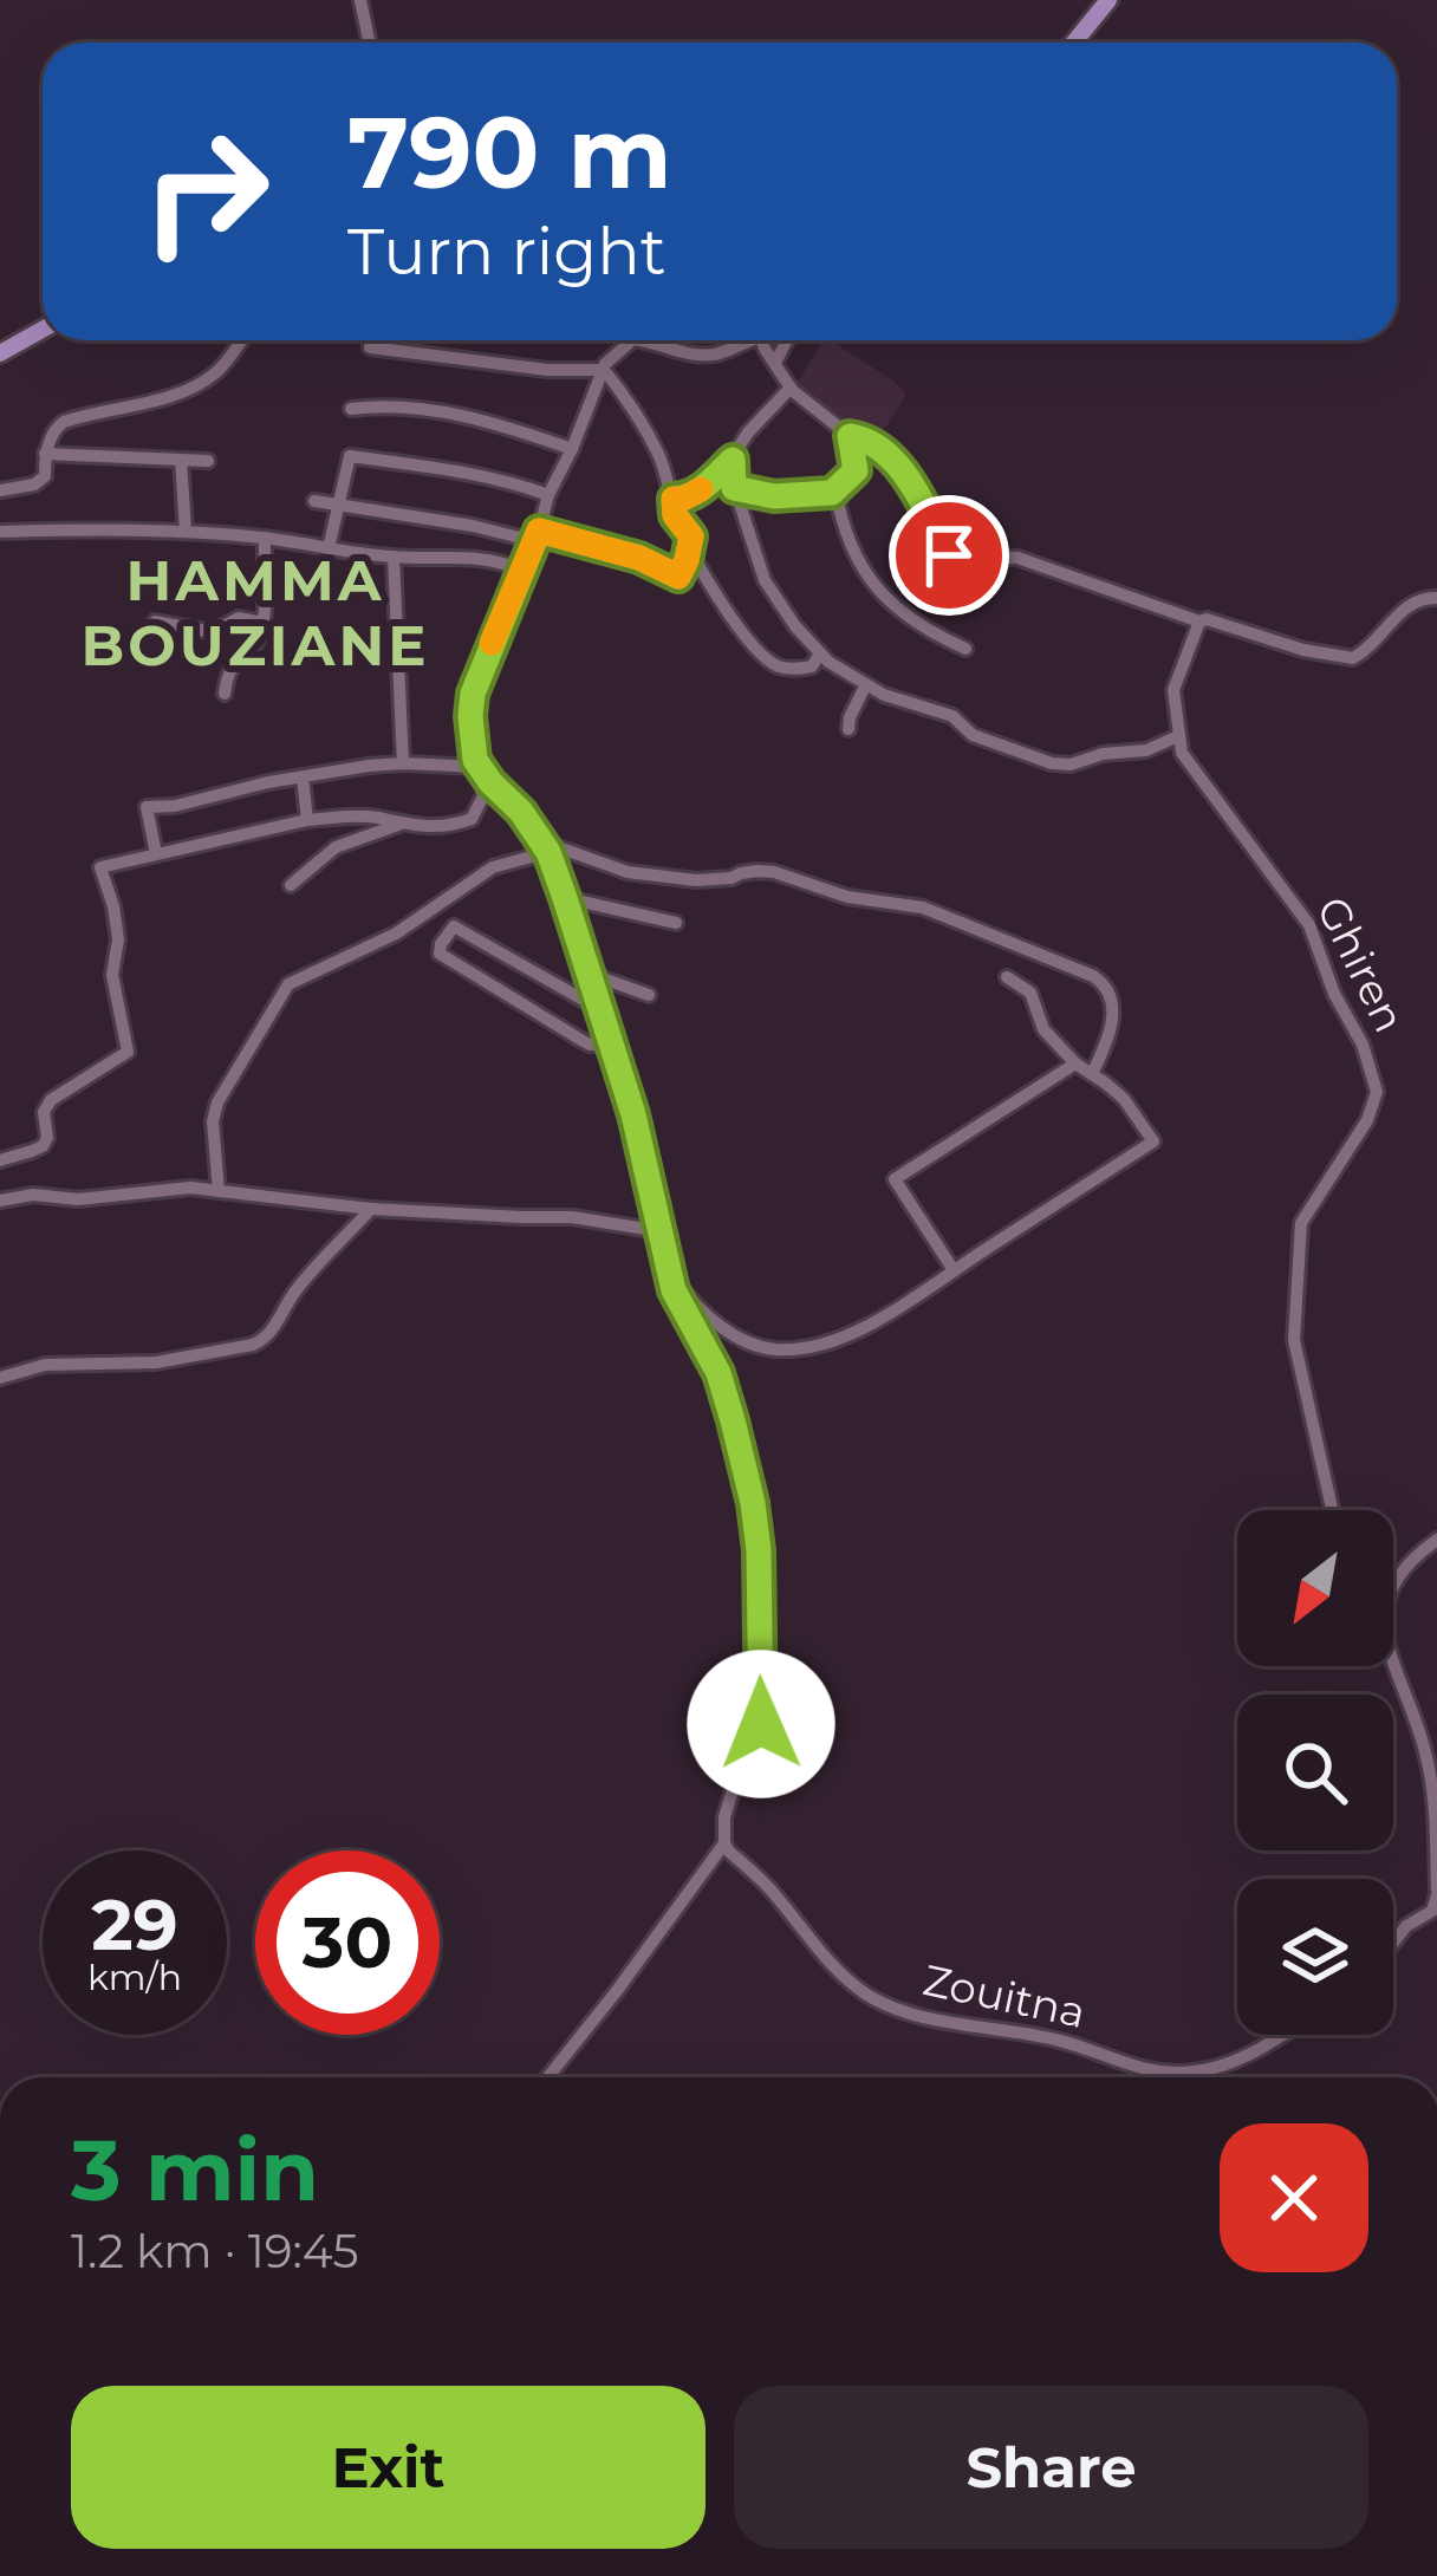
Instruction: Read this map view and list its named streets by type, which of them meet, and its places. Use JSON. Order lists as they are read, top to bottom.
{
  "streets": {
    "street": ["Ghiren", "Zouitna"]
  },
  "districts": ["HAMMA BOUZIANE"],
  "north": "bottom left",
  "page": {
    "turn": ["790 m", "Turn right"],
    "speed": "29 km/h",
    "limit": "30",
    "heading": ["3 min", "1.2 km · 19:45"],
    "buttons": ["Exit", "Share"]
  }
}
